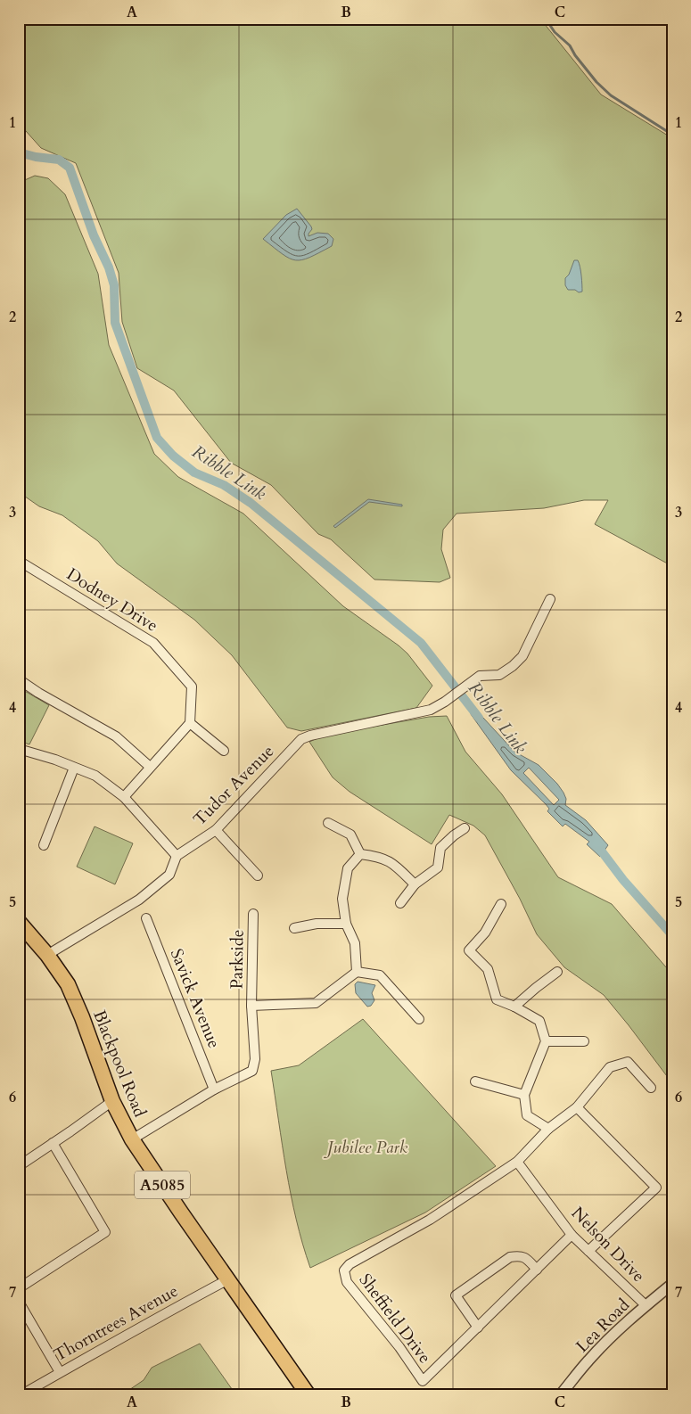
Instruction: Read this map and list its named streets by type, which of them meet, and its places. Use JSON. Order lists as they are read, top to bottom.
{
  "streets": {
    "highway": ["Blackpool Road", "A5085"],
    "street": [
      "Dodney Drive",
      "Tudor Avenue",
      "Parkside",
      "Savick Avenue",
      "Nelson Drive",
      "Sheffield Drive",
      "Thorntrees Avenue",
      "Lea Road"
    ]
  },
  "crossings": [
    ["Parkside", "Savick Avenue"],
    ["Blackpool Road", "Thorntrees Avenue"],
    ["Nelson Drive", "Sheffield Drive"],
    ["Nelson Drive", "Lea Road"]
  ],
  "water": ["Ribble Link"],
  "parks": ["Jubilee Park"],
  "grid": {
    "columns": ["A", "B", "C"],
    "rows": [
      "1",
      "2",
      "3",
      "4",
      "5",
      "6",
      "7"
    ]
  }
}
